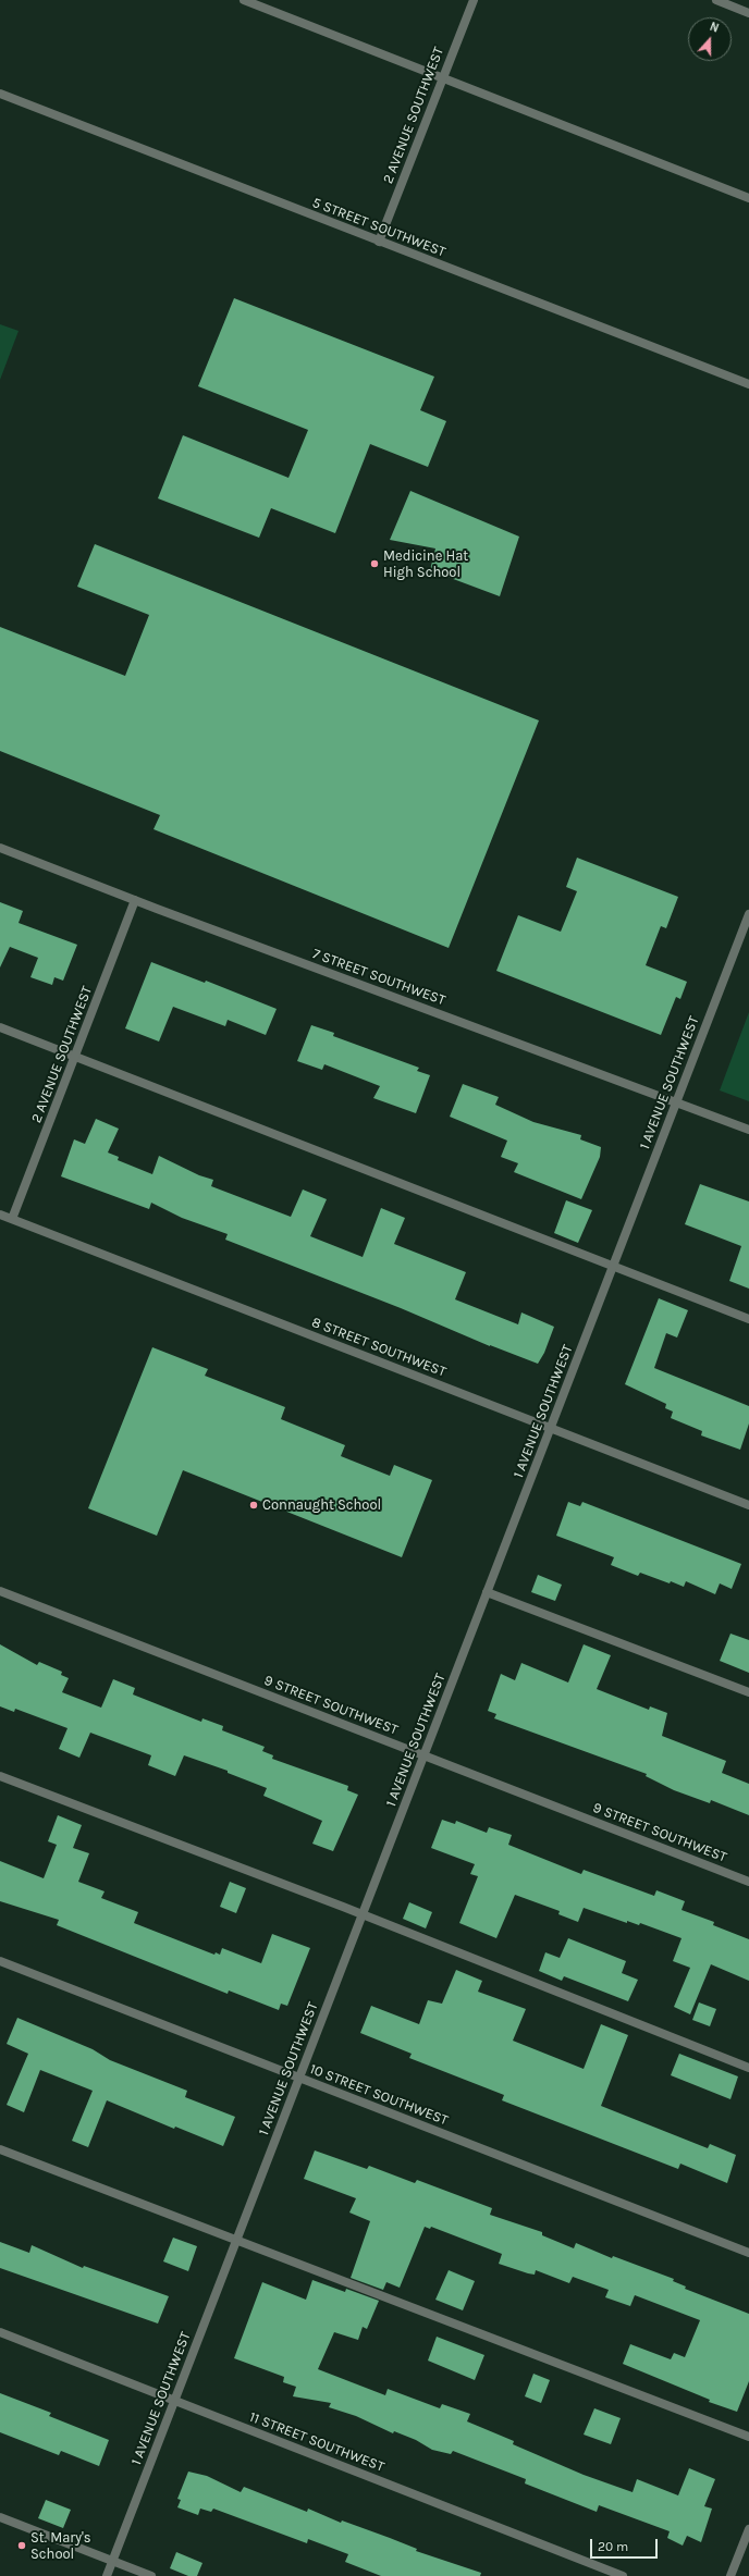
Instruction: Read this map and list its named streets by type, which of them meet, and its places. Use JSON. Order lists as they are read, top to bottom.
{
  "streets": {
    "street": [
      "2 AVENUE SOUTHWEST",
      "5 STREET SOUTHWEST",
      "7 STREET SOUTHWEST",
      "1 AVENUE SOUTHWEST",
      "8 STREET SOUTHWEST",
      "9 STREET SOUTHWEST",
      "10 STREET SOUTHWEST",
      "11 STREET SOUTHWEST"
    ]
  },
  "crossings": [
    ["2 AVENUE SOUTHWEST", "5 STREET SOUTHWEST"],
    ["2 AVENUE SOUTHWEST", "7 STREET SOUTHWEST"],
    ["2 AVENUE SOUTHWEST", "8 STREET SOUTHWEST"],
    ["7 STREET SOUTHWEST", "1 AVENUE SOUTHWEST"],
    ["1 AVENUE SOUTHWEST", "8 STREET SOUTHWEST"],
    ["1 AVENUE SOUTHWEST", "9 STREET SOUTHWEST"],
    ["1 AVENUE SOUTHWEST", "10 STREET SOUTHWEST"],
    ["1 AVENUE SOUTHWEST", "11 STREET SOUTHWEST"]
  ],
  "places": ["Medicine Hat High School", "Connaught School", "St. Mary's School"],
  "scale_bar": "20 m",
  "north": "top"
}
